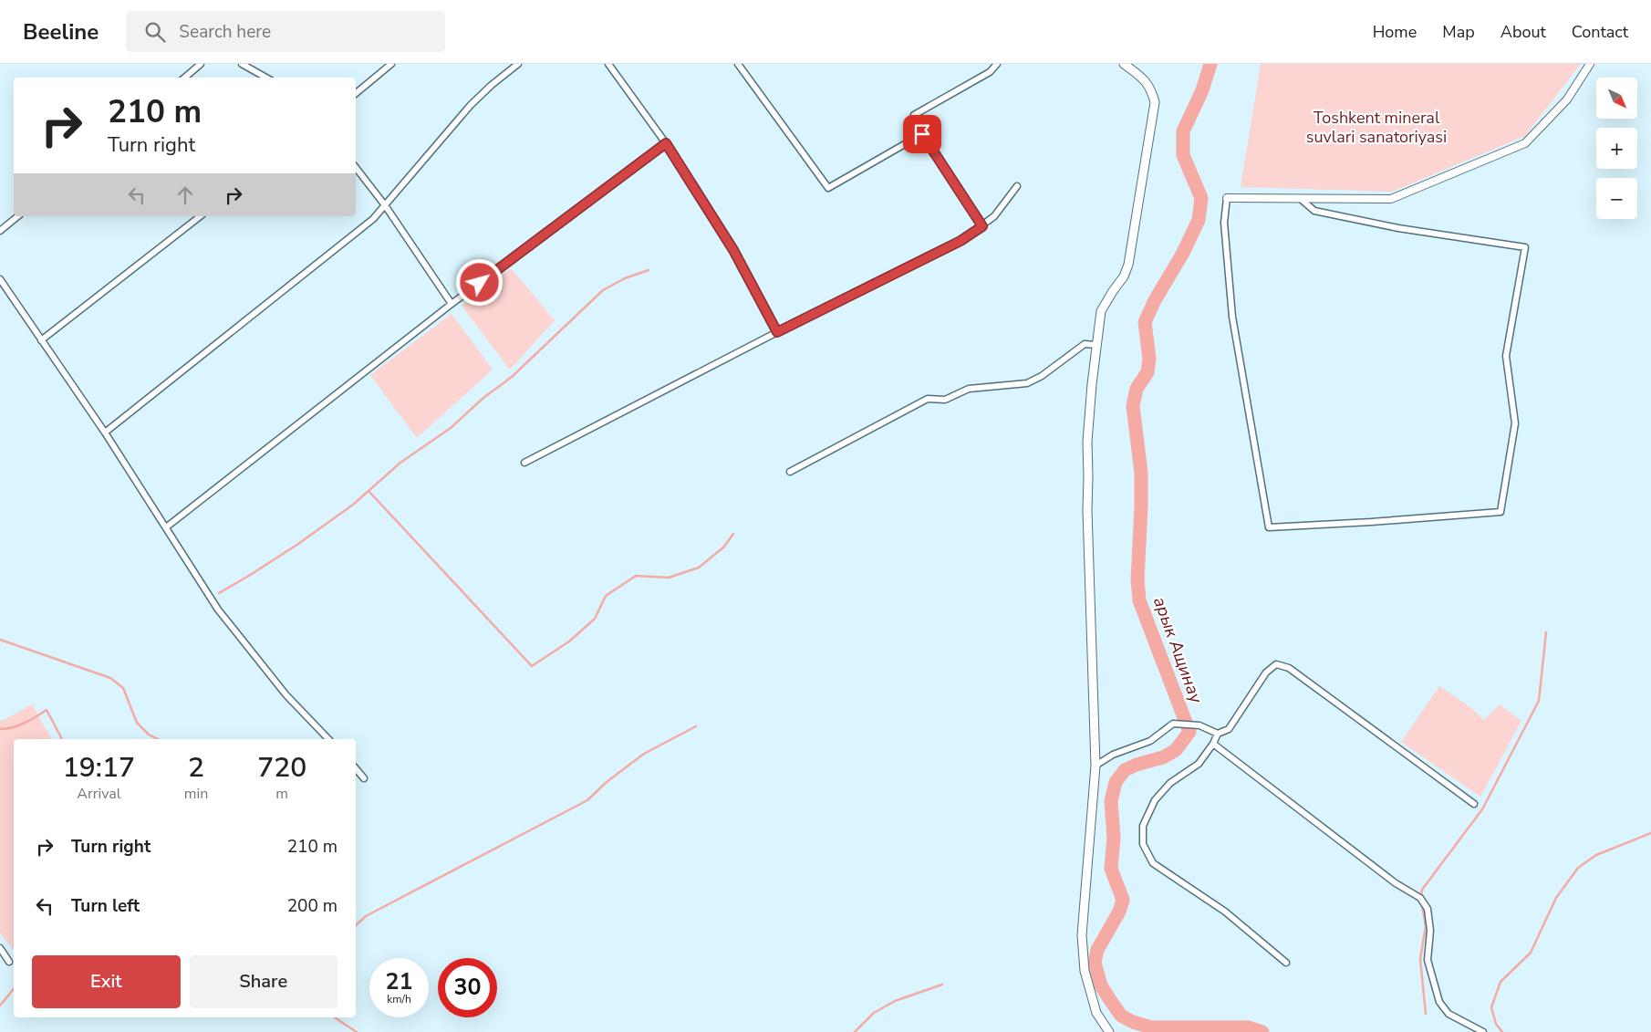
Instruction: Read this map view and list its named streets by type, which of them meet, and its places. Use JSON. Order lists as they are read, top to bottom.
{
  "water": ["арык Ащинау"],
  "parks": ["Toshkent mineral suvlari sanatoriyasi"],
  "north": "bottom right",
  "page": {
    "header": "Beeline",
    "search": "Search here",
    "nav": [
      "Home",
      "Map",
      "About",
      "Contact"
    ],
    "map_buttons": ["+", "−"],
    "turn": ["210 m", "Turn right"],
    "eta": [
      "19:17",
      "Arrival",
      "2",
      "min",
      "720",
      "m"
    ],
    "list": [
      {
        "name": "Turn right",
        "value": "210 m"
      },
      {
        "name": "Turn left",
        "value": "200 m"
      }
    ],
    "buttons": ["Exit", "Share"],
    "speed": "21 km/h",
    "limit": "30"
  }
}
